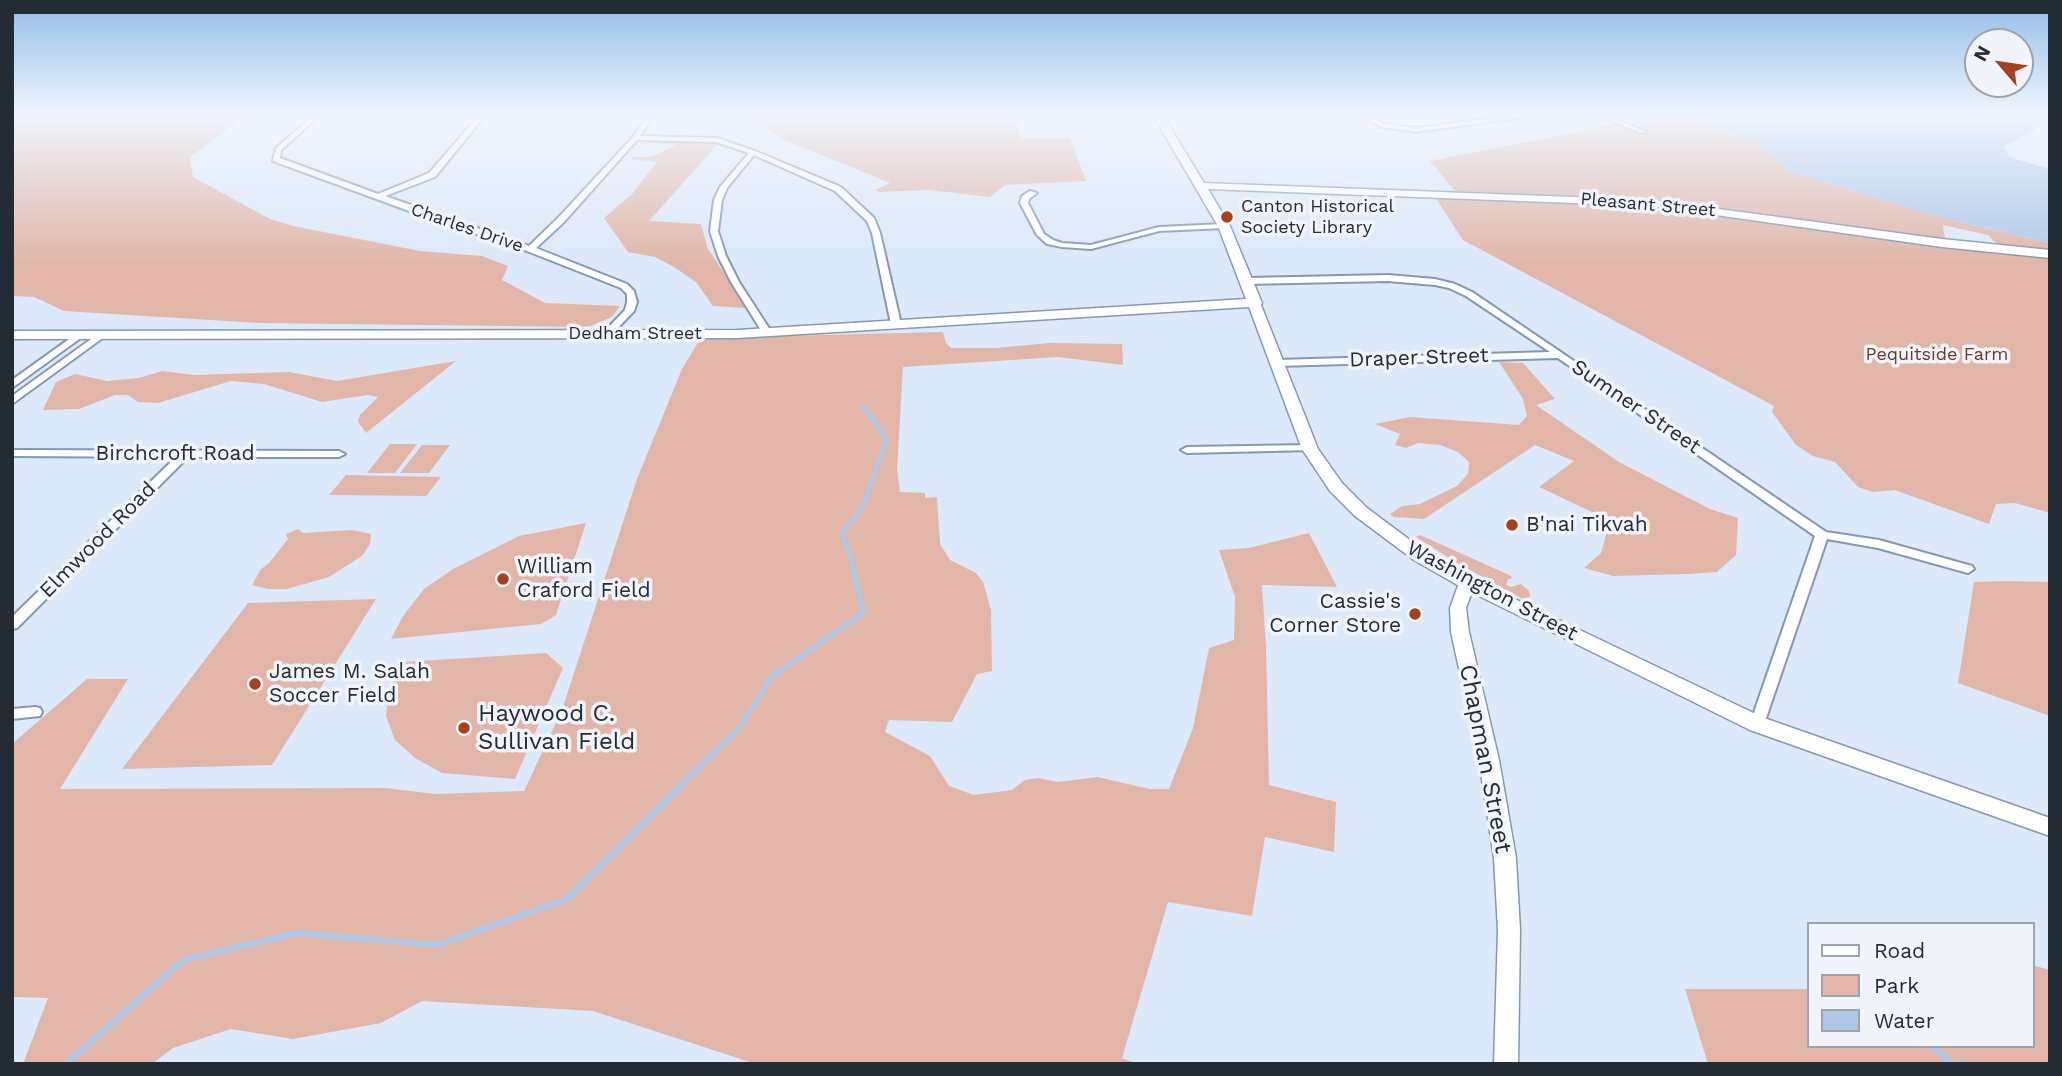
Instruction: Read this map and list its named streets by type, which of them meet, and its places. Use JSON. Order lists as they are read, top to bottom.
{
  "streets": {
    "main road": ["Pleasant Street", "Dedham Street", "Washington Street"],
    "street": [
      "Charles Drive",
      "Draper Street",
      "Sumner Street",
      "Birchcroft Road",
      "Elmwood Road",
      "Chapman Street"
    ]
  },
  "crossings": [
    ["Pleasant Street", "Washington Street"],
    ["Charles Drive", "Dedham Street"],
    ["Dedham Street", "Washington Street"],
    ["Draper Street", "Sumner Street"],
    ["Draper Street", "Washington Street"],
    ["Sumner Street", "Washington Street"],
    ["Birchcroft Road", "Elmwood Road"],
    ["Washington Street", "Chapman Street"]
  ],
  "parks": ["Pequitside Farm"],
  "places": [
    "Canton Historical Society Library",
    "B'nai Tikvah",
    "William Craford Field",
    "Cassie's Corner Store",
    "James M. Salah Soccer Field",
    "Haywood C. Sullivan Field"
  ],
  "legend": ["Road", "Park", "Water"],
  "north": "top left"
}
